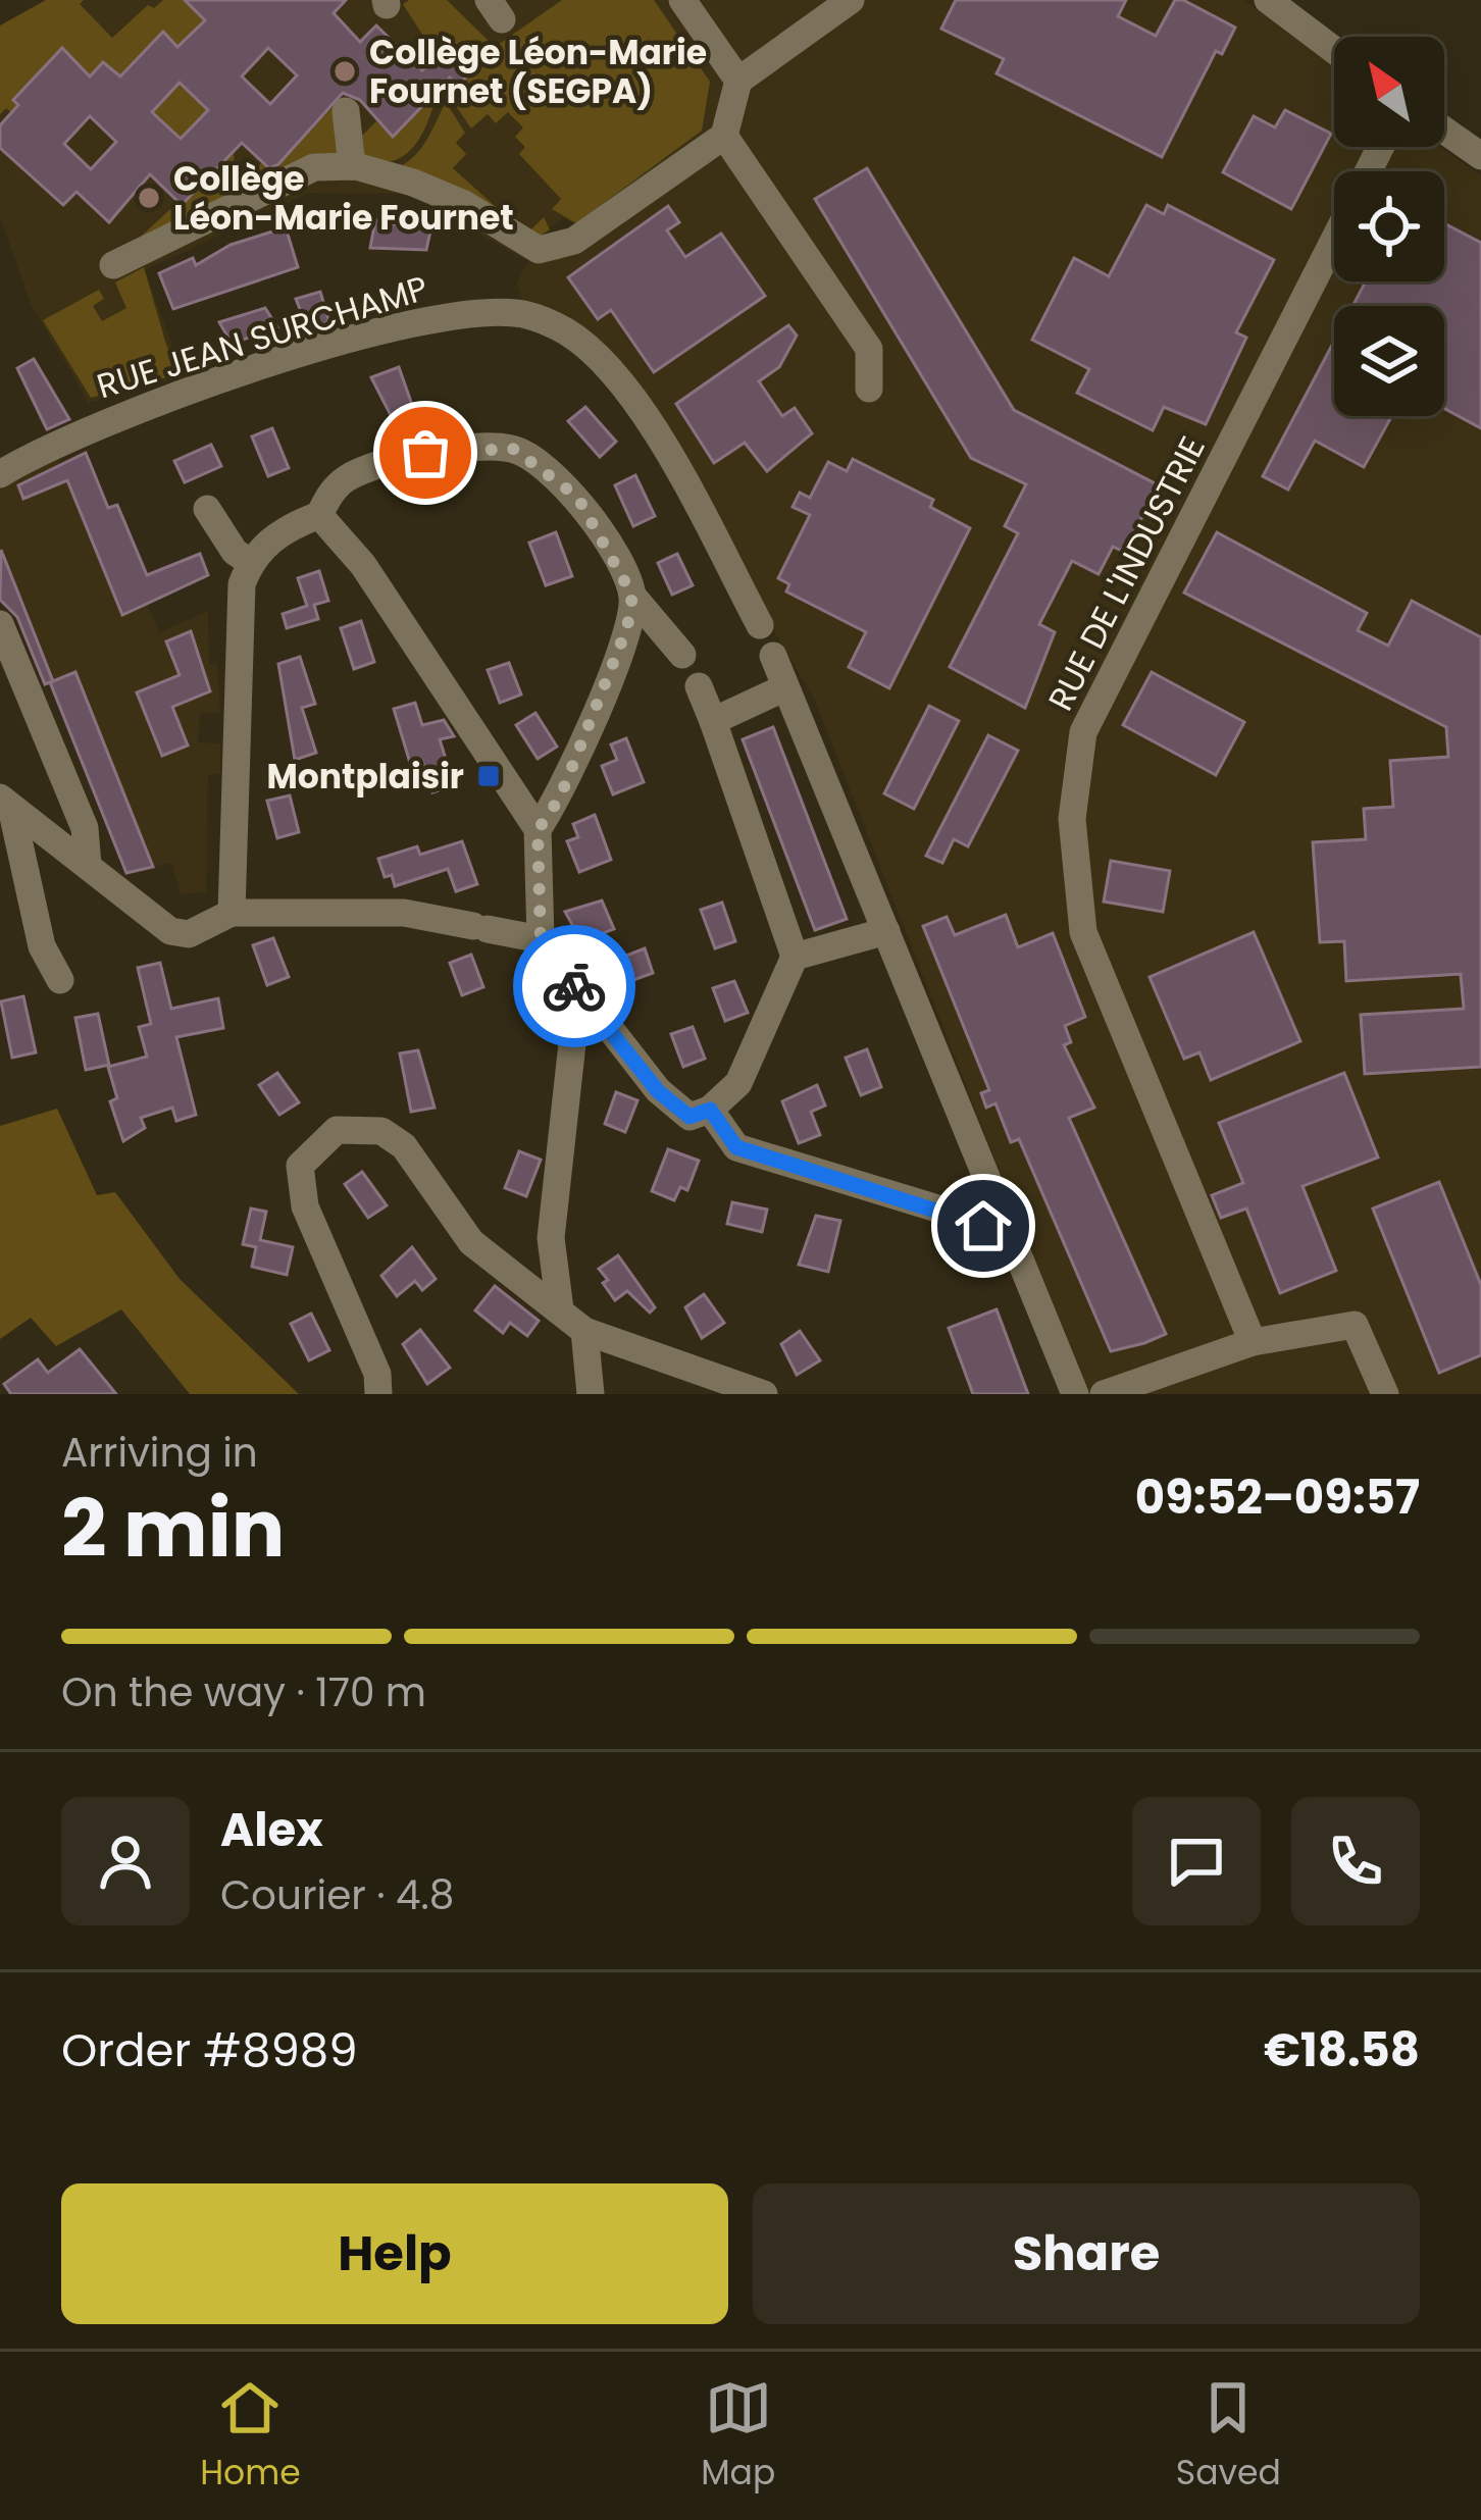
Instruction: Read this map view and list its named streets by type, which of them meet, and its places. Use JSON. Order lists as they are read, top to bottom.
{
  "streets": {
    "street": ["RUE JEAN SURCHAMP", "RUE DE L'INDUSTRIE"]
  },
  "places": {
    "other": ["Collège Léon-Marie Fournet (SEGPA)", "Collège Léon-Marie Fournet"],
    "transit": ["Montplaisir"]
  },
  "north": "top left",
  "page": {
    "heading": ["2 min", "Arriving in", "09:52–09:57"],
    "panel": [
      "Alex",
      "Courier · 4.8",
      "Order #8989",
      "€18.58"
    ],
    "bar": "On the way · 170 m",
    "buttons": ["Help", "Share"],
    "tabs": ["Home", "Map", "Saved"]
  }
}
